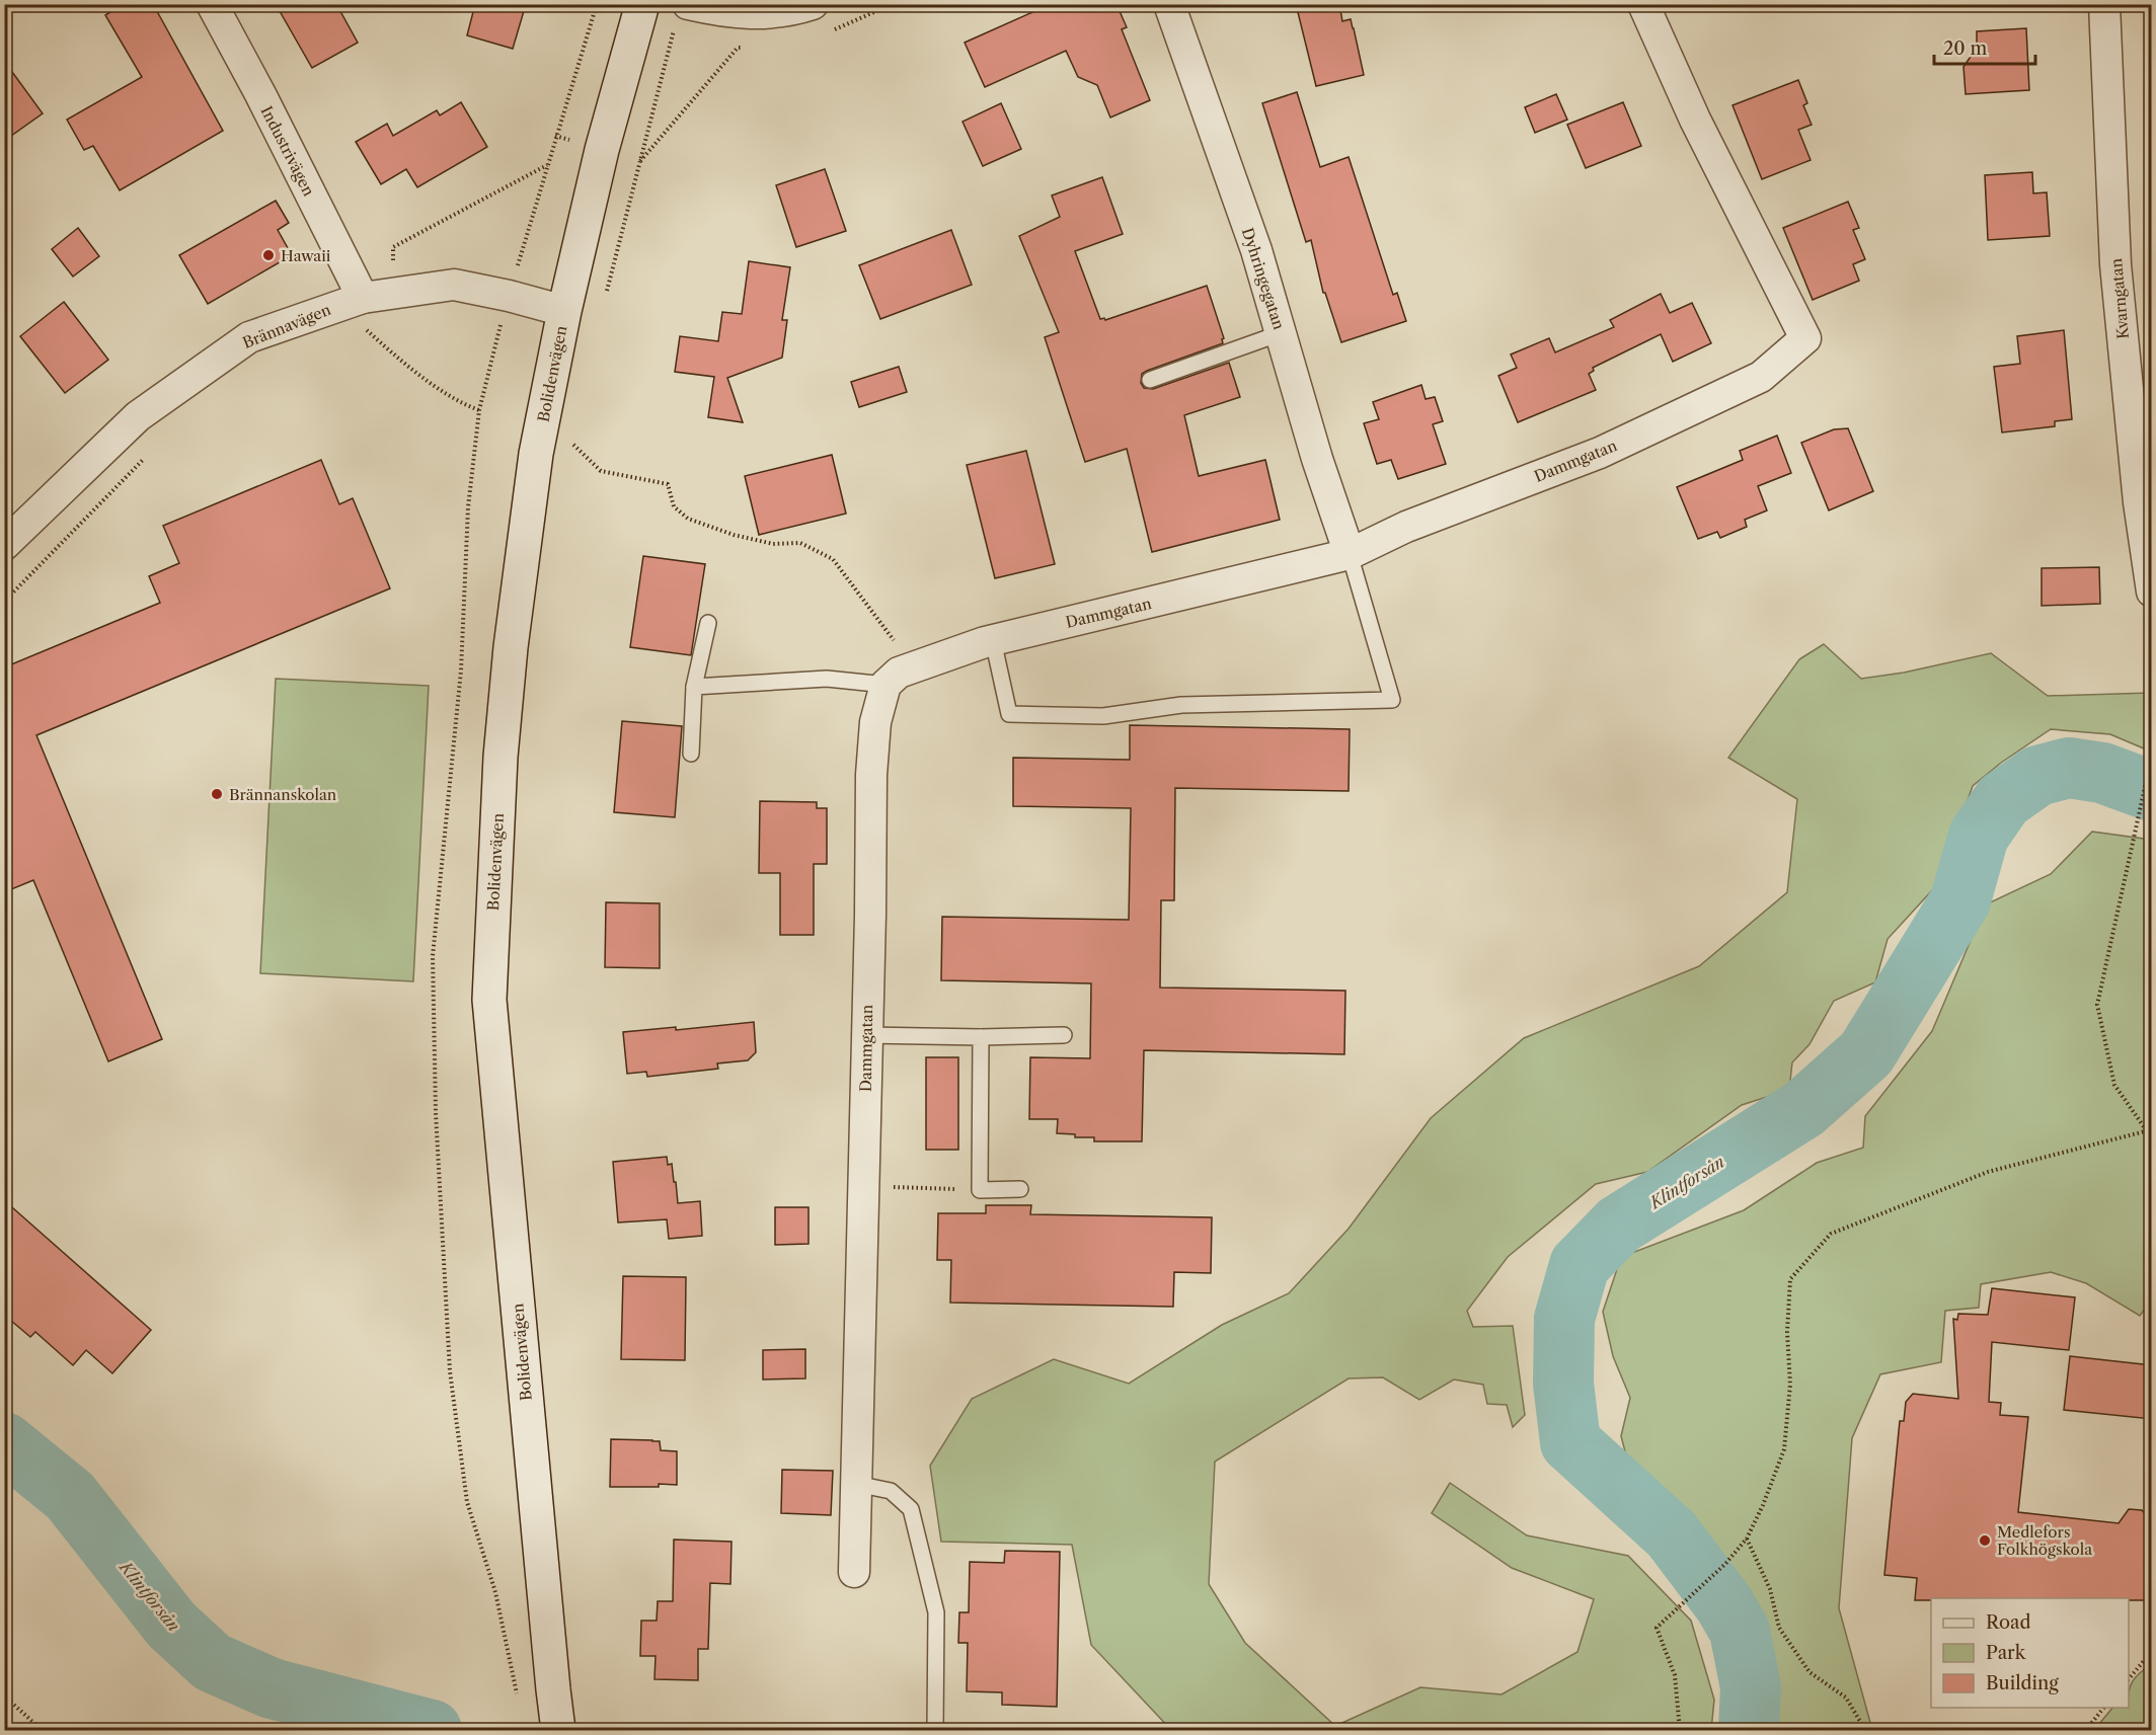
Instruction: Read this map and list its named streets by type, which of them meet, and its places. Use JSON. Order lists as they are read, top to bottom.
{
  "streets": {
    "main road": ["Bolidenvägen"],
    "street": [
      "Industrivägen",
      "Dyhringegatan",
      "Kvarngatan",
      "Brännavägen",
      "Dammgatan"
    ]
  },
  "crossings": [
    ["Industrivägen", "Brännavägen"],
    ["Dyhringegatan", "Dammgatan"],
    ["Brännavägen", "Bolidenvägen"]
  ],
  "water": ["Klintforsån"],
  "places": ["Hawaii", "Brännanskolan", "Medlefors Folkhögskola"],
  "legend": ["Road", "Park", "Building"],
  "scale_bar": "20 m"
}
